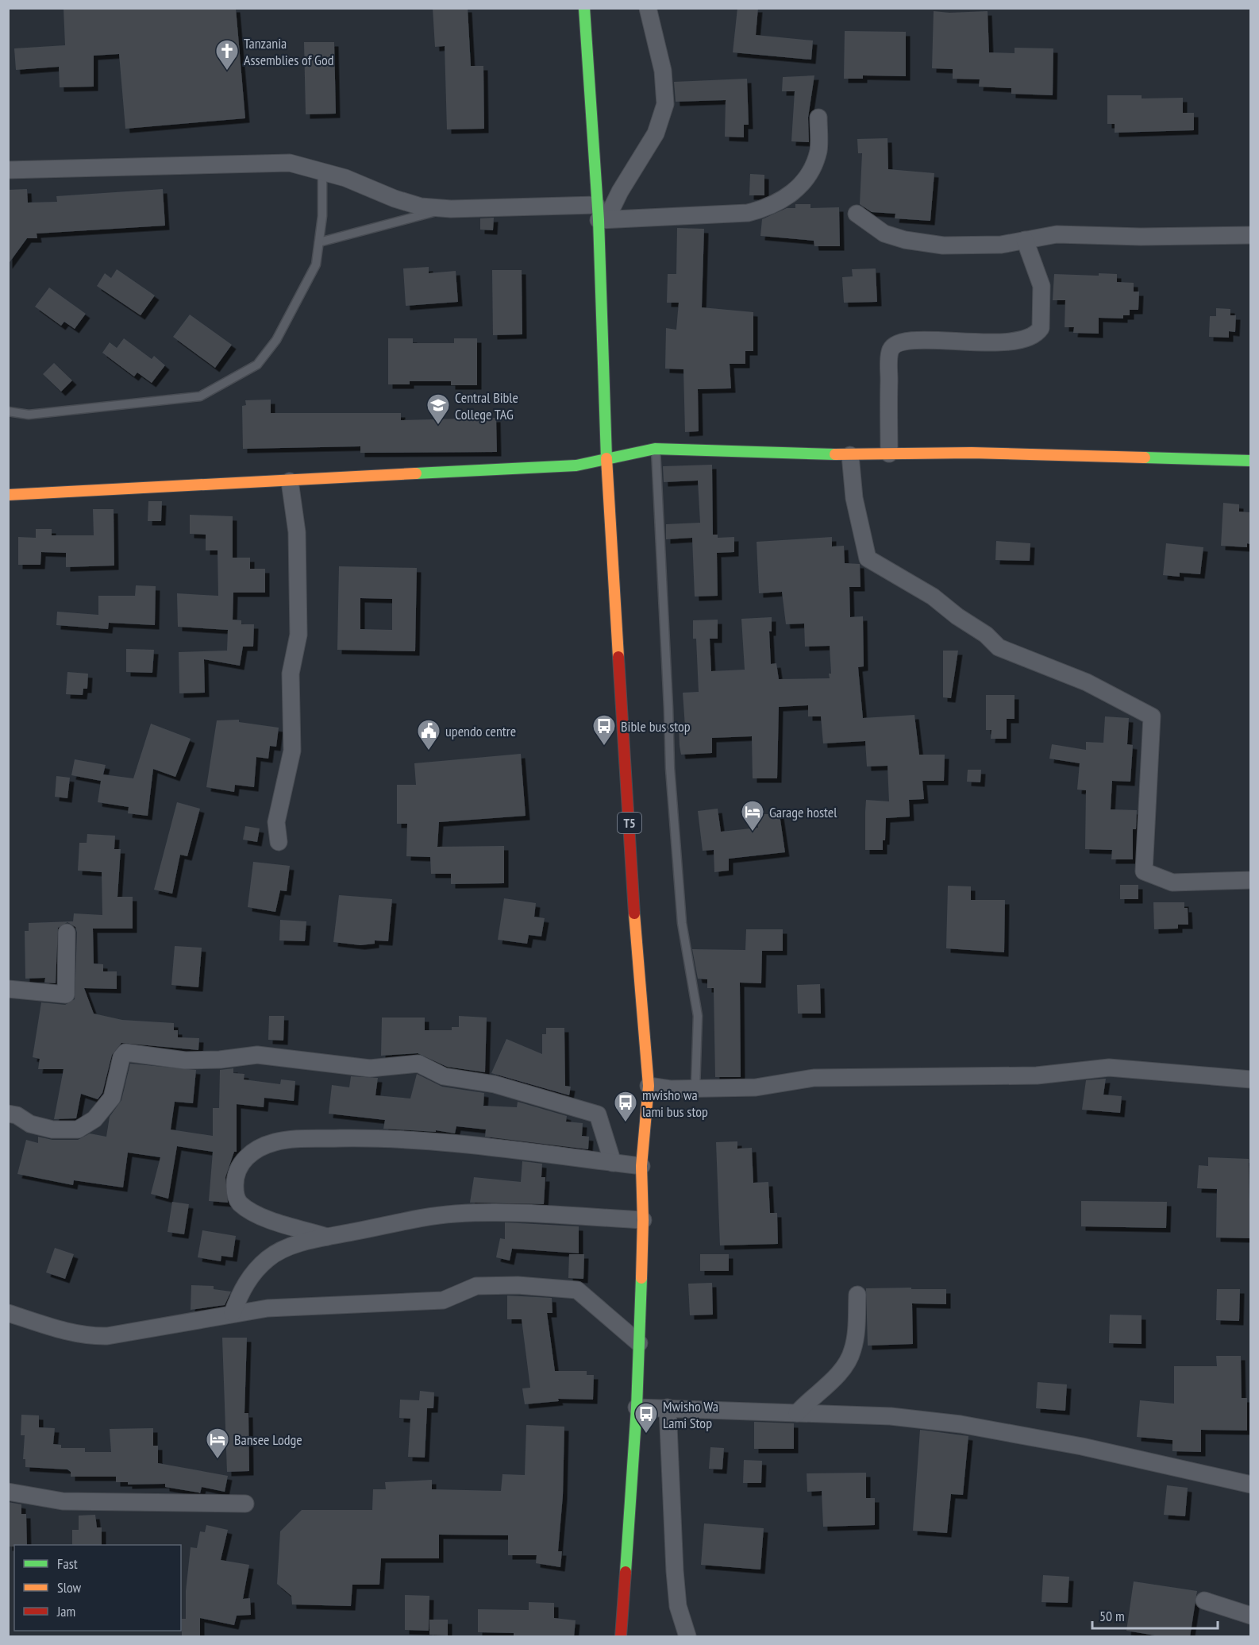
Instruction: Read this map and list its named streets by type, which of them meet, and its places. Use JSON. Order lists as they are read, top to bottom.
{
  "streets": {
    "main road": ["T5"]
  },
  "places": {
    "church": ["Tanzania Assemblies of God"],
    "school or university": ["Central Bible College TAG"],
    "bus stop": ["Bible bus stop", "mwisho wa lami bus stop", "Mwisho Wa Lami Stop"],
    "public building": ["upendo centre"],
    "hotel": ["Garage hostel", "Bansee Lodge"]
  },
  "legend": ["Fast", "Slow", "Jam"],
  "scale_bar": "50 m"
}
